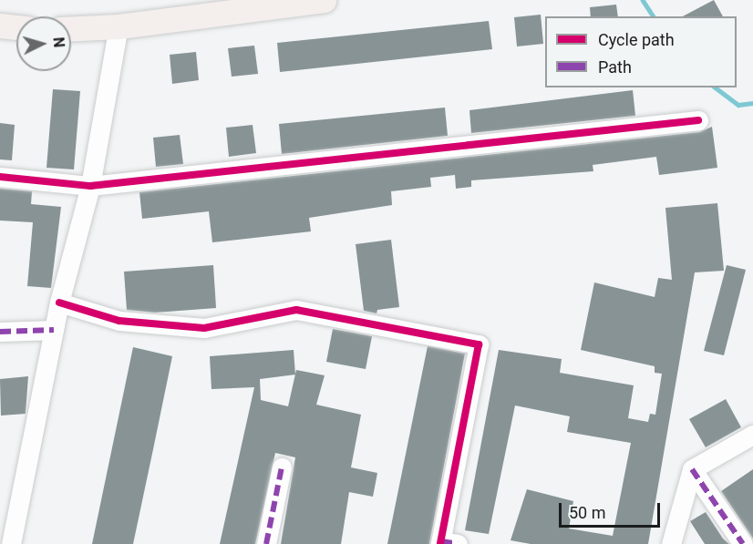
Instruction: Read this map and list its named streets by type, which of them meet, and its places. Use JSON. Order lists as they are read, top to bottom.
{
  "legend": ["Cycle path", "Path"],
  "scale_bar": "50 m",
  "north": "right"
}
